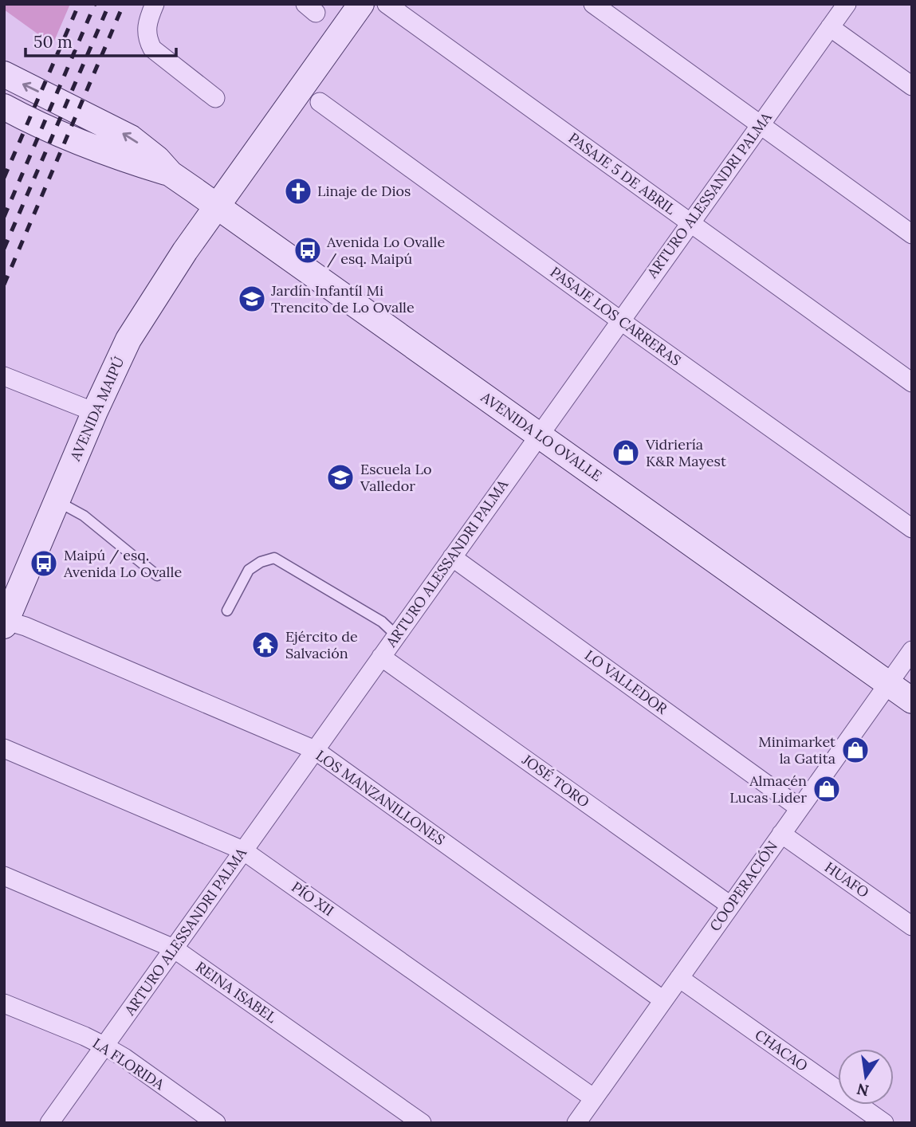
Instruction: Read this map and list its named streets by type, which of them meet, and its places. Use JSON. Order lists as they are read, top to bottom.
{
  "streets": {
    "main road": ["AVENIDA MAIPÚ", "AVENIDA LO OVALLE"],
    "street": [
      "PASAJE 5 DE ABRIL",
      "ARTURO ALESSANDRI PALMA",
      "PASAJE LOS CARRERAS",
      "LO VALLEDOR",
      "JOSÉ TORO",
      "LOS MANZANILLONES",
      "HUAFO",
      "COOPERACIÓN",
      "PÍO XII",
      "REINA ISABEL",
      "CHACAO",
      "LA FLORIDA"
    ]
  },
  "crossings": [
    ["PASAJE 5 DE ABRIL", "ARTURO ALESSANDRI PALMA"],
    ["ARTURO ALESSANDRI PALMA", "PASAJE LOS CARRERAS"],
    ["ARTURO ALESSANDRI PALMA", "AVENIDA LO OVALLE"],
    ["ARTURO ALESSANDRI PALMA", "LO VALLEDOR"],
    ["ARTURO ALESSANDRI PALMA", "JOSÉ TORO"],
    ["ARTURO ALESSANDRI PALMA", "LOS MANZANILLONES"],
    ["ARTURO ALESSANDRI PALMA", "PÍO XII"],
    ["ARTURO ALESSANDRI PALMA", "REINA ISABEL"],
    ["ARTURO ALESSANDRI PALMA", "LA FLORIDA"],
    ["AVENIDA MAIPÚ", "AVENIDA LO OVALLE"],
    ["AVENIDA MAIPÚ", "LOS MANZANILLONES"],
    ["AVENIDA LO OVALLE", "COOPERACIÓN"],
    ["LO VALLEDOR", "COOPERACIÓN"],
    ["JOSÉ TORO", "COOPERACIÓN"],
    ["LOS MANZANILLONES", "COOPERACIÓN"],
    ["HUAFO", "COOPERACIÓN"],
    ["COOPERACIÓN", "PÍO XII"],
    ["COOPERACIÓN", "CHACAO"]
  ],
  "places": {
    "church": ["Linaje de Dios"],
    "bus stop": ["Avenida Lo Ovalle / esq. Maipú", "Maipú / esq. Avenida Lo Ovalle"],
    "school or university": ["Jardín Infantíl Mi Trencito de Lo Ovalle", "Escuela Lo Valledor"],
    "shop": ["Vidriería K&R Mayest", "Minimarket la Gatita", "Almacén Lucas Lider"],
    "temple": ["Ejército de Salvación"]
  },
  "scale_bar": "50 m",
  "north": "bottom"
}
